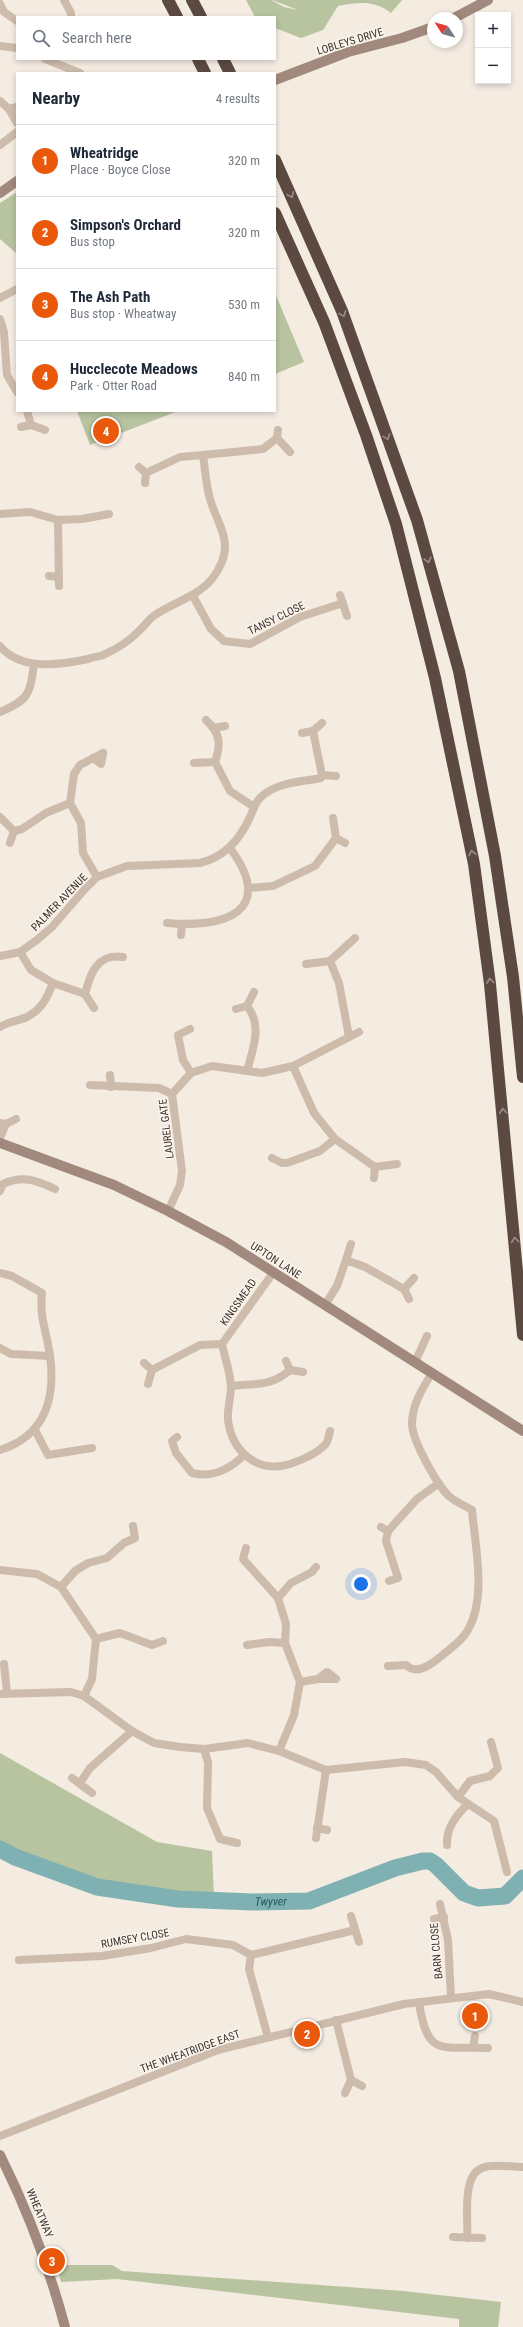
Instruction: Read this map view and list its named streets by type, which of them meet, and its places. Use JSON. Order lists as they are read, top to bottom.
{
  "streets": {
    "street": [
      "LOBLEYS DRIVE",
      "TANSY CLOSE",
      "PALMER AVENUE",
      "LAUREL GATE",
      "UPTON LANE",
      "KINGSMEAD",
      "RUMSEY CLOSE",
      "BARN CLOSE",
      "THE WHEATRIDGE EAST",
      "WHEATWAY"
    ]
  },
  "crossings": [
    ["LAUREL GATE", "UPTON LANE"],
    ["UPTON LANE", "KINGSMEAD"],
    ["BARN CLOSE", "THE WHEATRIDGE EAST"]
  ],
  "water": ["Twyver"],
  "north": "top left",
  "page": {
    "map_buttons": ["+", "−"],
    "search": "Search here",
    "heading": ["Nearby", "4 results"],
    "list": [
      {
        "mark": "1",
        "name": "Wheatridge",
        "note": "Place · Boyce Close",
        "value": "320 m"
      },
      {
        "mark": "2",
        "name": "Simpson's Orchard",
        "note": "Bus stop",
        "value": "320 m"
      },
      {
        "mark": "3",
        "name": "The Ash Path",
        "note": "Bus stop · Wheatway",
        "value": "530 m"
      },
      {
        "mark": "4",
        "name": "Hucclecote Meadows",
        "note": "Park · Otter Road",
        "value": "840 m"
      }
    ],
    "pins": [
      "4",
      "1",
      "2",
      "3"
    ]
  }
}
